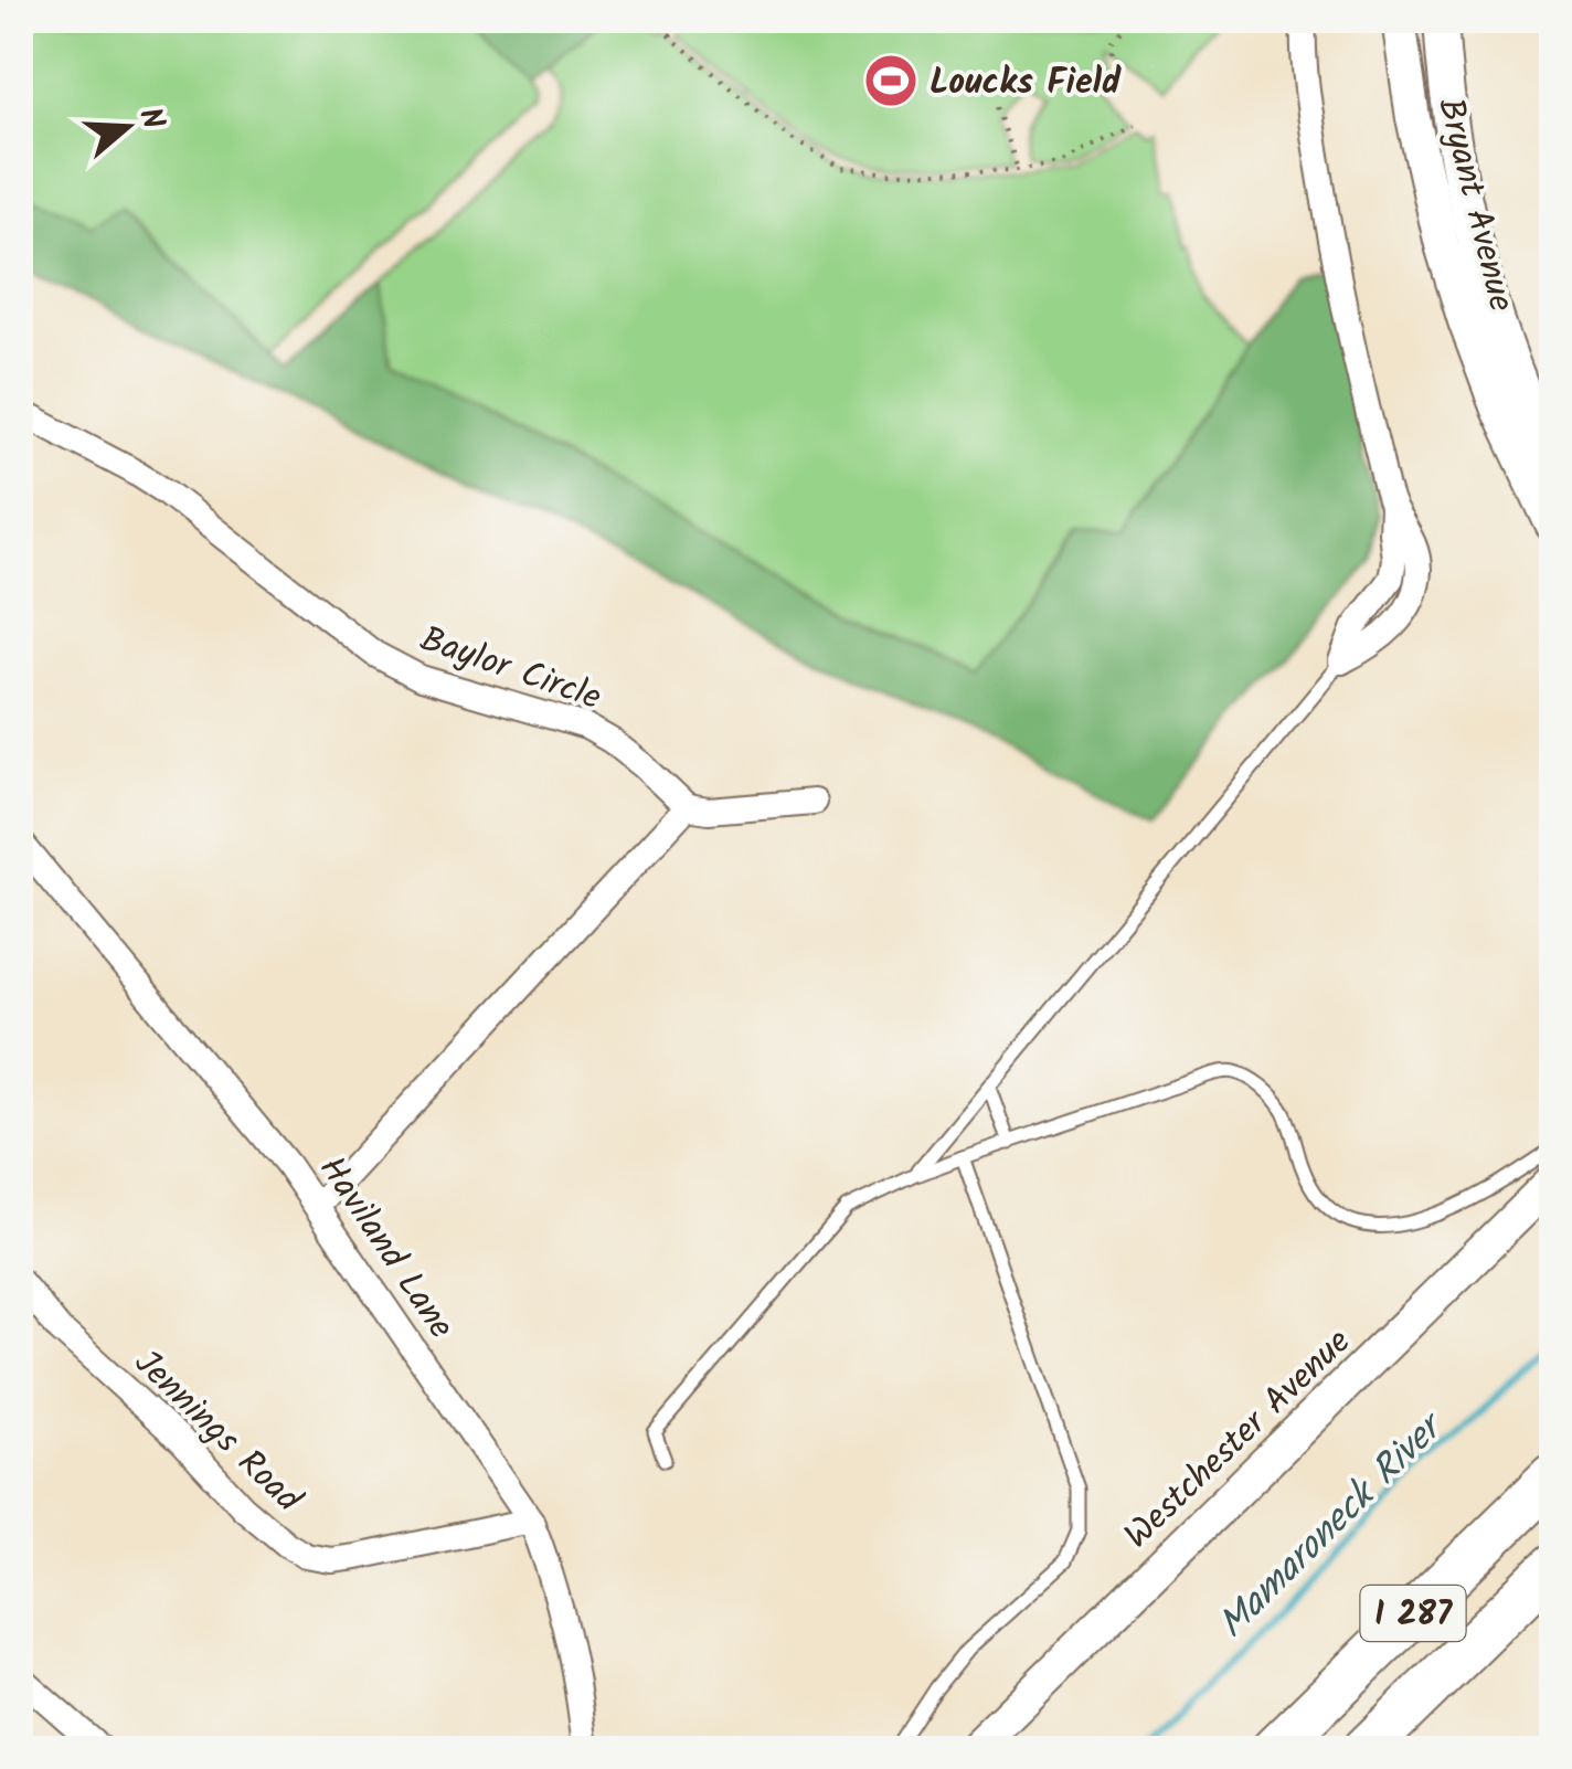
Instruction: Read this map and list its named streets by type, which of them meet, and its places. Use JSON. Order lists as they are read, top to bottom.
{
  "streets": {
    "highway": ["I 287"],
    "main road": ["Bryant Avenue", "Westchester Avenue"],
    "street": ["Baylor Circle", "Haviland Lane", "Jennings Road"]
  },
  "crossings": [
    ["Haviland Lane", "Jennings Road"]
  ],
  "water": ["Mamaroneck River"],
  "places": {
    "sports": ["Loucks Field"]
  },
  "north": "right"
}
